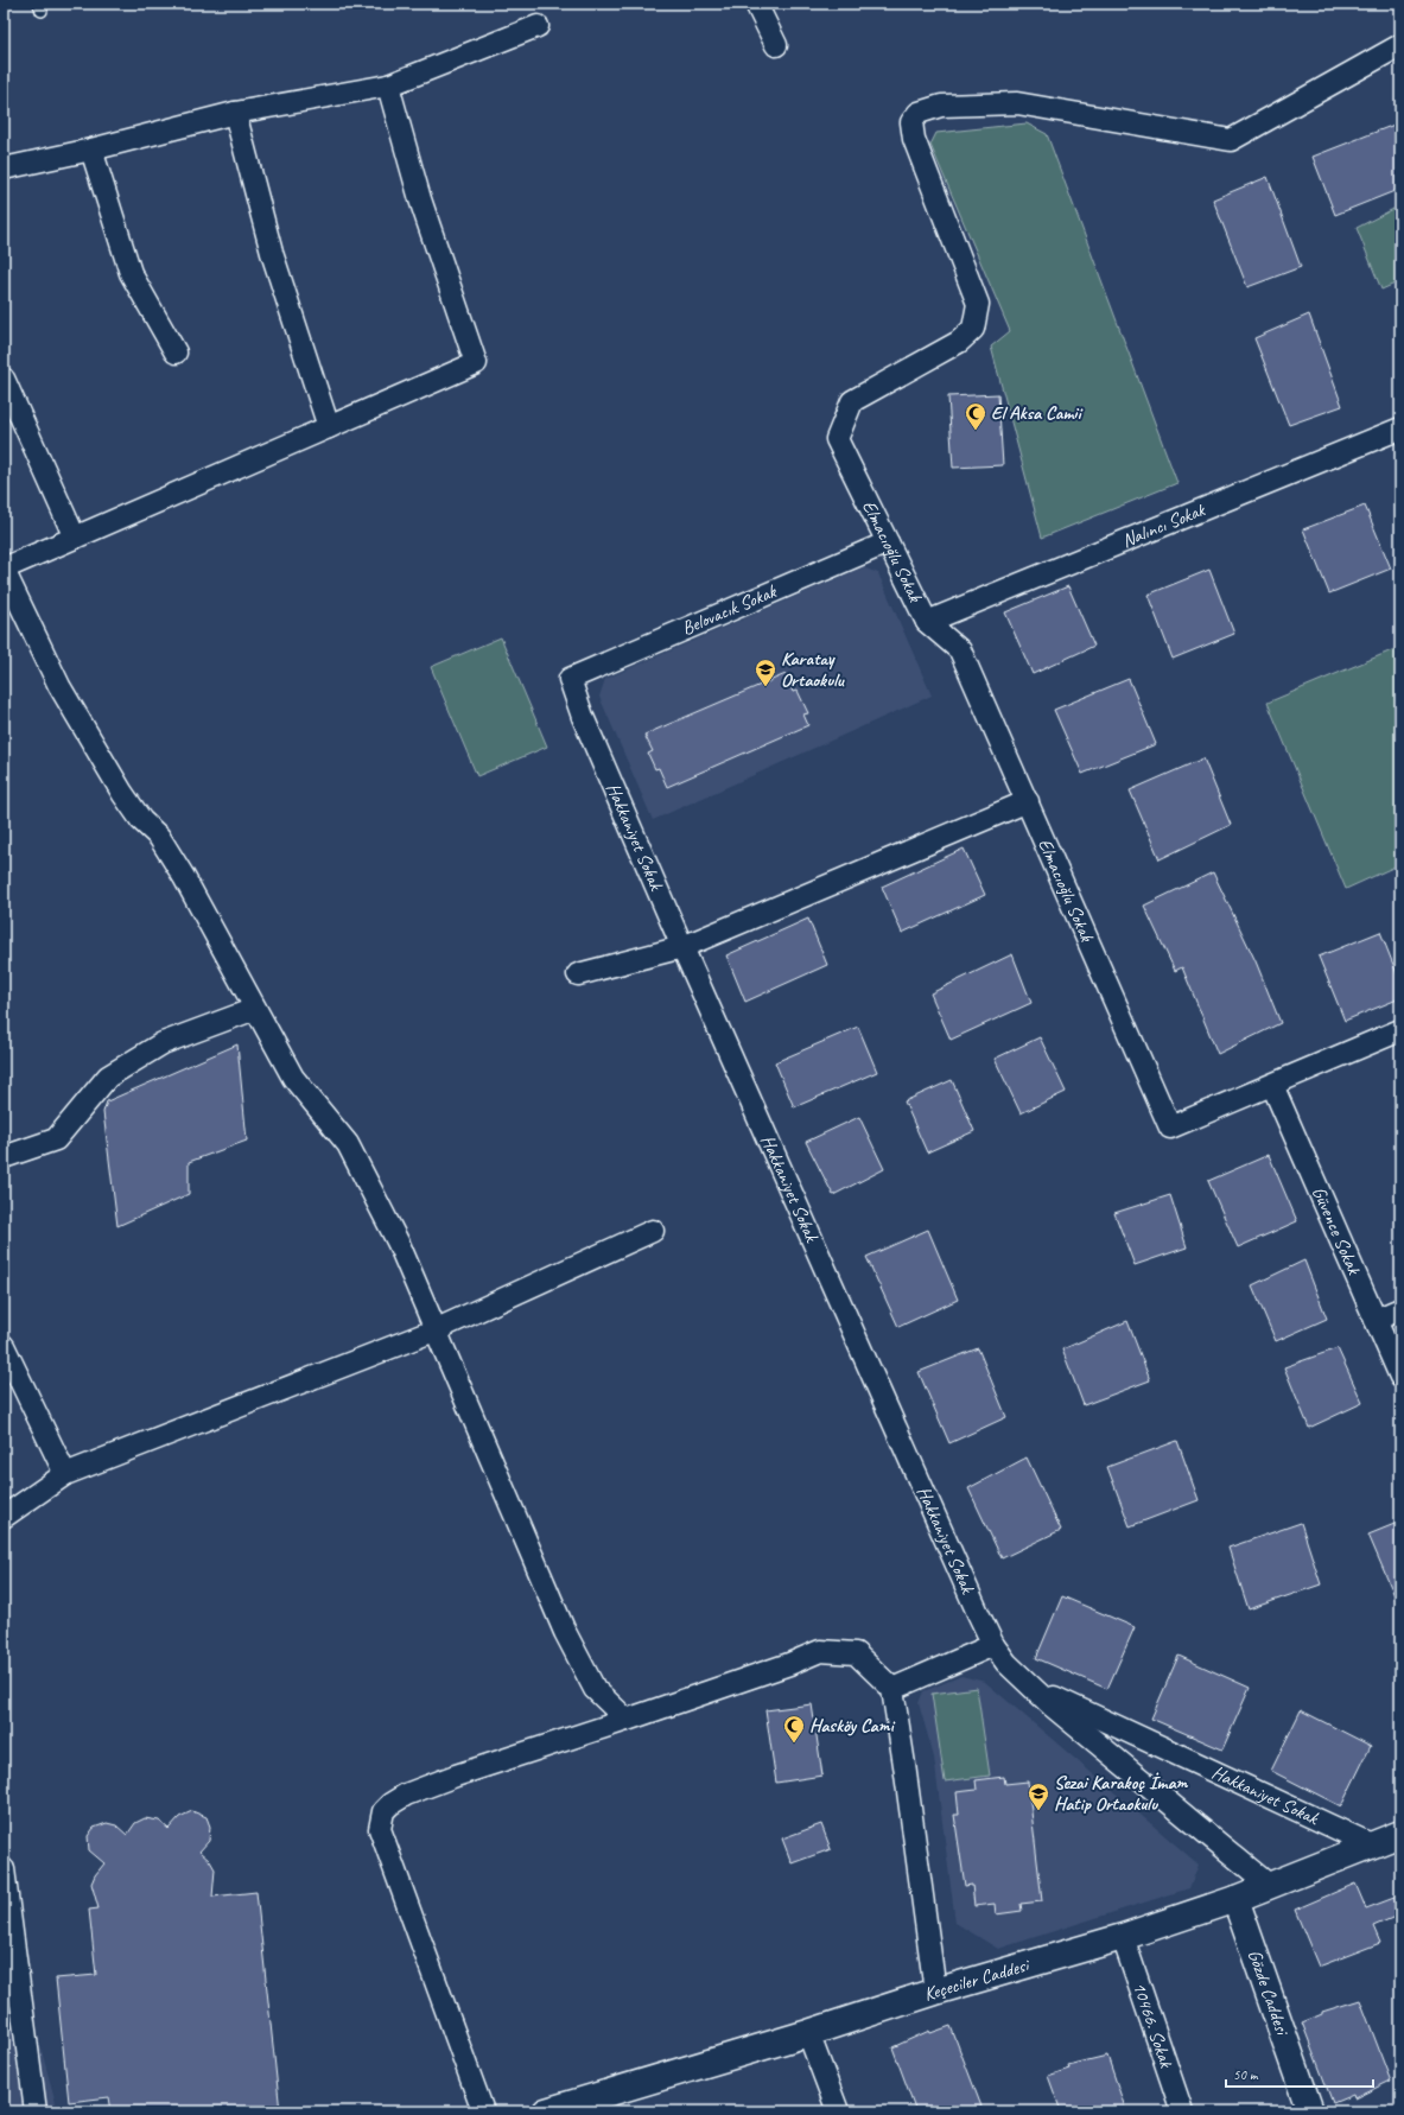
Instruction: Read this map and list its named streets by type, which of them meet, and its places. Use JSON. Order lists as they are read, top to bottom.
{
  "streets": {
    "street": [
      "Nalıncı Sokak",
      "Elmacıoğlu Sokak",
      "Belovacık Sokak",
      "Hakkaniyet Sokak",
      "Güvence Sokak",
      "Keçeciler Caddesi",
      "Gözde Caddesi",
      "10466. Sokak"
    ]
  },
  "crossings": [
    ["Nalıncı Sokak", "Elmacıoğlu Sokak"],
    ["Elmacıoğlu Sokak", "Belovacık Sokak"],
    ["Elmacıoğlu Sokak", "Güvence Sokak"],
    ["Belovacık Sokak", "Hakkaniyet Sokak"],
    ["Hakkaniyet Sokak", "Keçeciler Caddesi"],
    ["Keçeciler Caddesi", "Gözde Caddesi"],
    ["Keçeciler Caddesi", "10466. Sokak"]
  ],
  "places": {
    "mosque": ["El Aksa Camii", "Hasköy Cami"],
    "school or university": ["Karatay Ortaokulu", "Sezai Karakoç İmam Hatip Ortaokulu"]
  },
  "scale_bar": "50 m"
}
